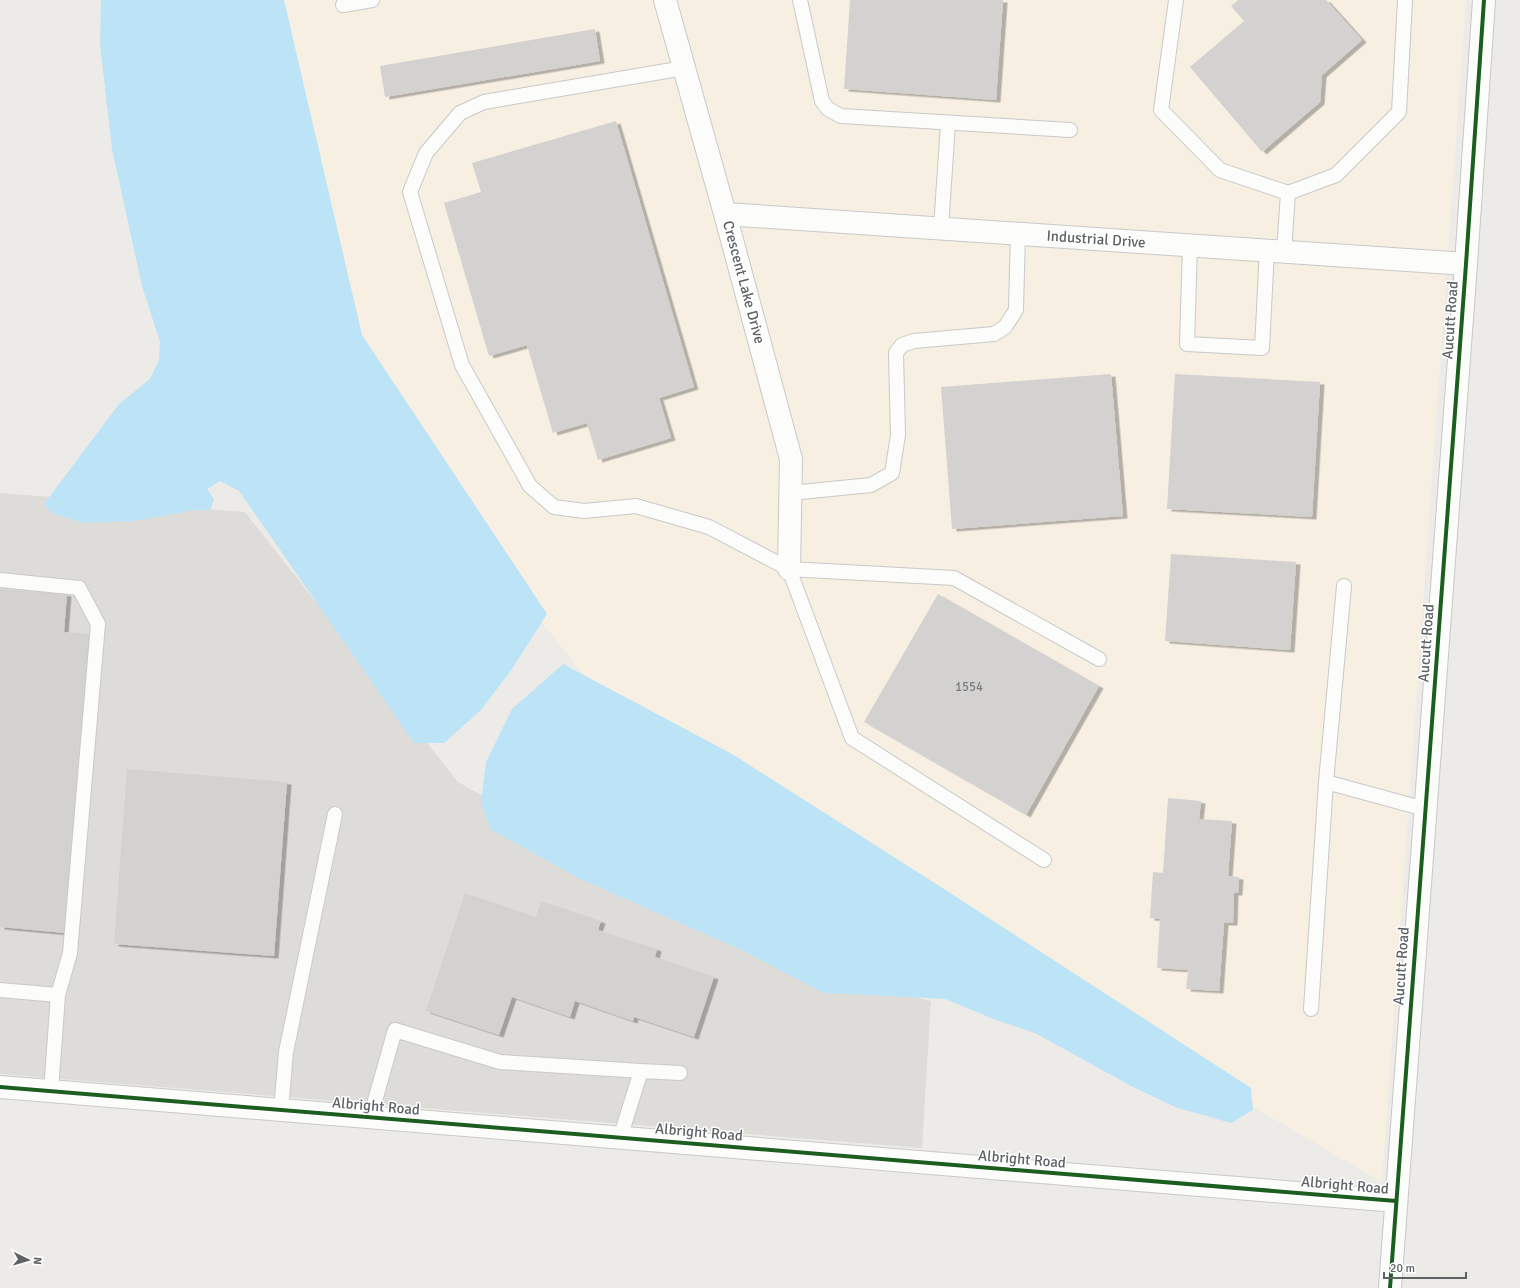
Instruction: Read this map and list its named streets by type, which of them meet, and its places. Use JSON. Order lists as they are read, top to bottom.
{
  "streets": {
    "street": [
      "Industrial Drive",
      "Crescent Lake Drive",
      "Aucutt Road",
      "Albright Road"
    ]
  },
  "crossings": [
    ["Industrial Drive", "Crescent Lake Drive"],
    ["Industrial Drive", "Aucutt Road"],
    ["Aucutt Road", "Albright Road"]
  ],
  "house_numbers": ["1554"],
  "scale_bar": "20 m",
  "north": "right"
}
